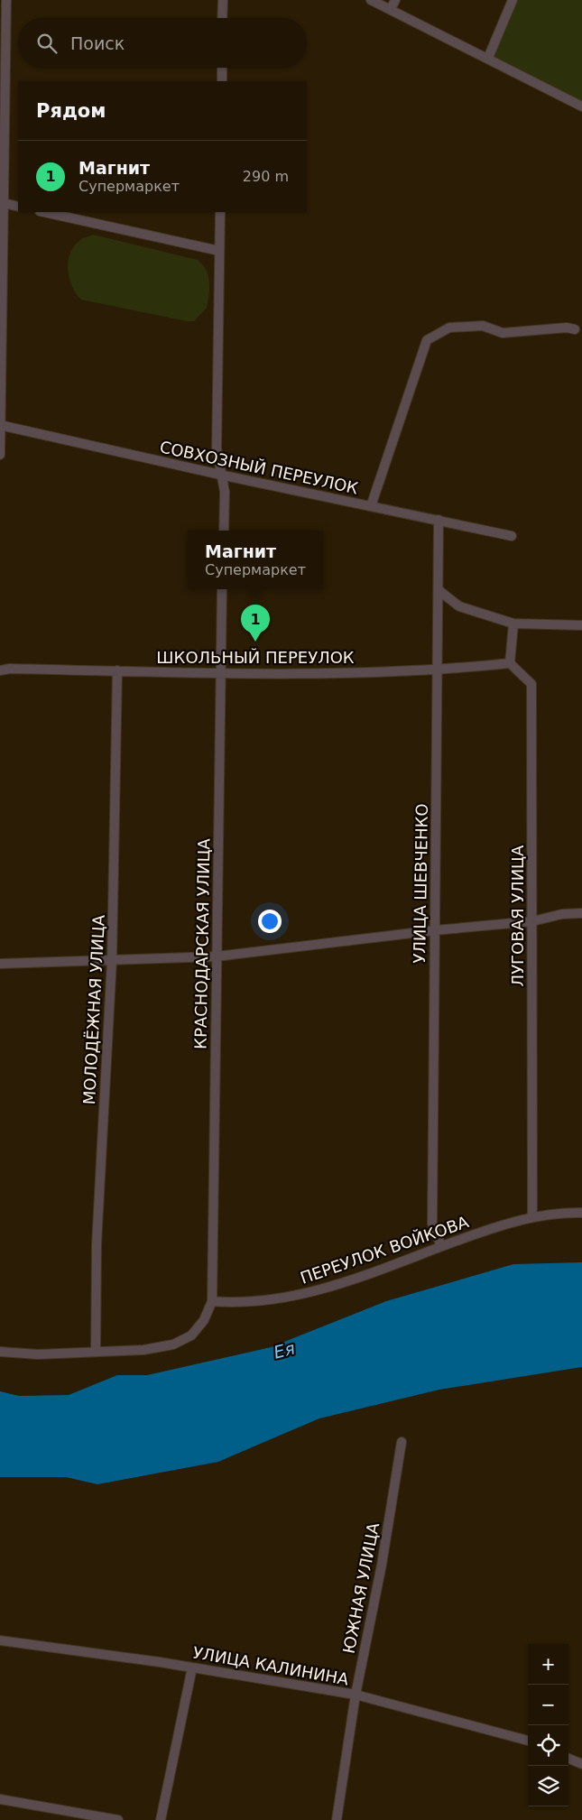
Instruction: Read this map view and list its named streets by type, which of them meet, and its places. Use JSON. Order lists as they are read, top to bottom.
{
  "streets": {
    "street": [
      "СОВХОЗНЫЙ ПЕРЕУЛОК",
      "ШКОЛЬНЫЙ ПЕРЕУЛОК",
      "УЛИЦА ШЕВЧЕНКО",
      "ЛУГОВАЯ УЛИЦА",
      "КРАСНОДАРСКАЯ УЛИЦА",
      "МОЛОДЁЖНАЯ УЛИЦА",
      "ПЕРЕУЛОК ВОЙКОВА",
      "ЮЖНАЯ УЛИЦА",
      "УЛИЦА КАЛИНИНА"
    ]
  },
  "crossings": [
    ["СОВХОЗНЫЙ ПЕРЕУЛОК", "УЛИЦА ШЕВЧЕНКО"],
    ["ШКОЛЬНЫЙ ПЕРЕУЛОК", "УЛИЦА ШЕВЧЕНКО"],
    ["ШКОЛЬНЫЙ ПЕРЕУЛОК", "ЛУГОВАЯ УЛИЦА"],
    ["ШКОЛЬНЫЙ ПЕРЕУЛОК", "КРАСНОДАРСКАЯ УЛИЦА"],
    ["ШКОЛЬНЫЙ ПЕРЕУЛОК", "МОЛОДЁЖНАЯ УЛИЦА"],
    ["УЛИЦА ШЕВЧЕНКО", "ПЕРЕУЛОК ВОЙКОВА"],
    ["ЛУГОВАЯ УЛИЦА", "ПЕРЕУЛОК ВОЙКОВА"],
    ["КРАСНОДАРСКАЯ УЛИЦА", "ПЕРЕУЛОК ВОЙКОВА"],
    ["ЮЖНАЯ УЛИЦА", "УЛИЦА КАЛИНИНА"]
  ],
  "water": ["Ея"],
  "page": {
    "search": "Поиск",
    "heading": "Рядом",
    "list": [
      {
        "mark": "1",
        "name": "Магнит",
        "note": "Супермаркет",
        "value": "290 m"
      }
    ],
    "popup": ["Магнит", "Супермаркет"],
    "pins": "1",
    "map_buttons": ["+", "−"]
  }
}
